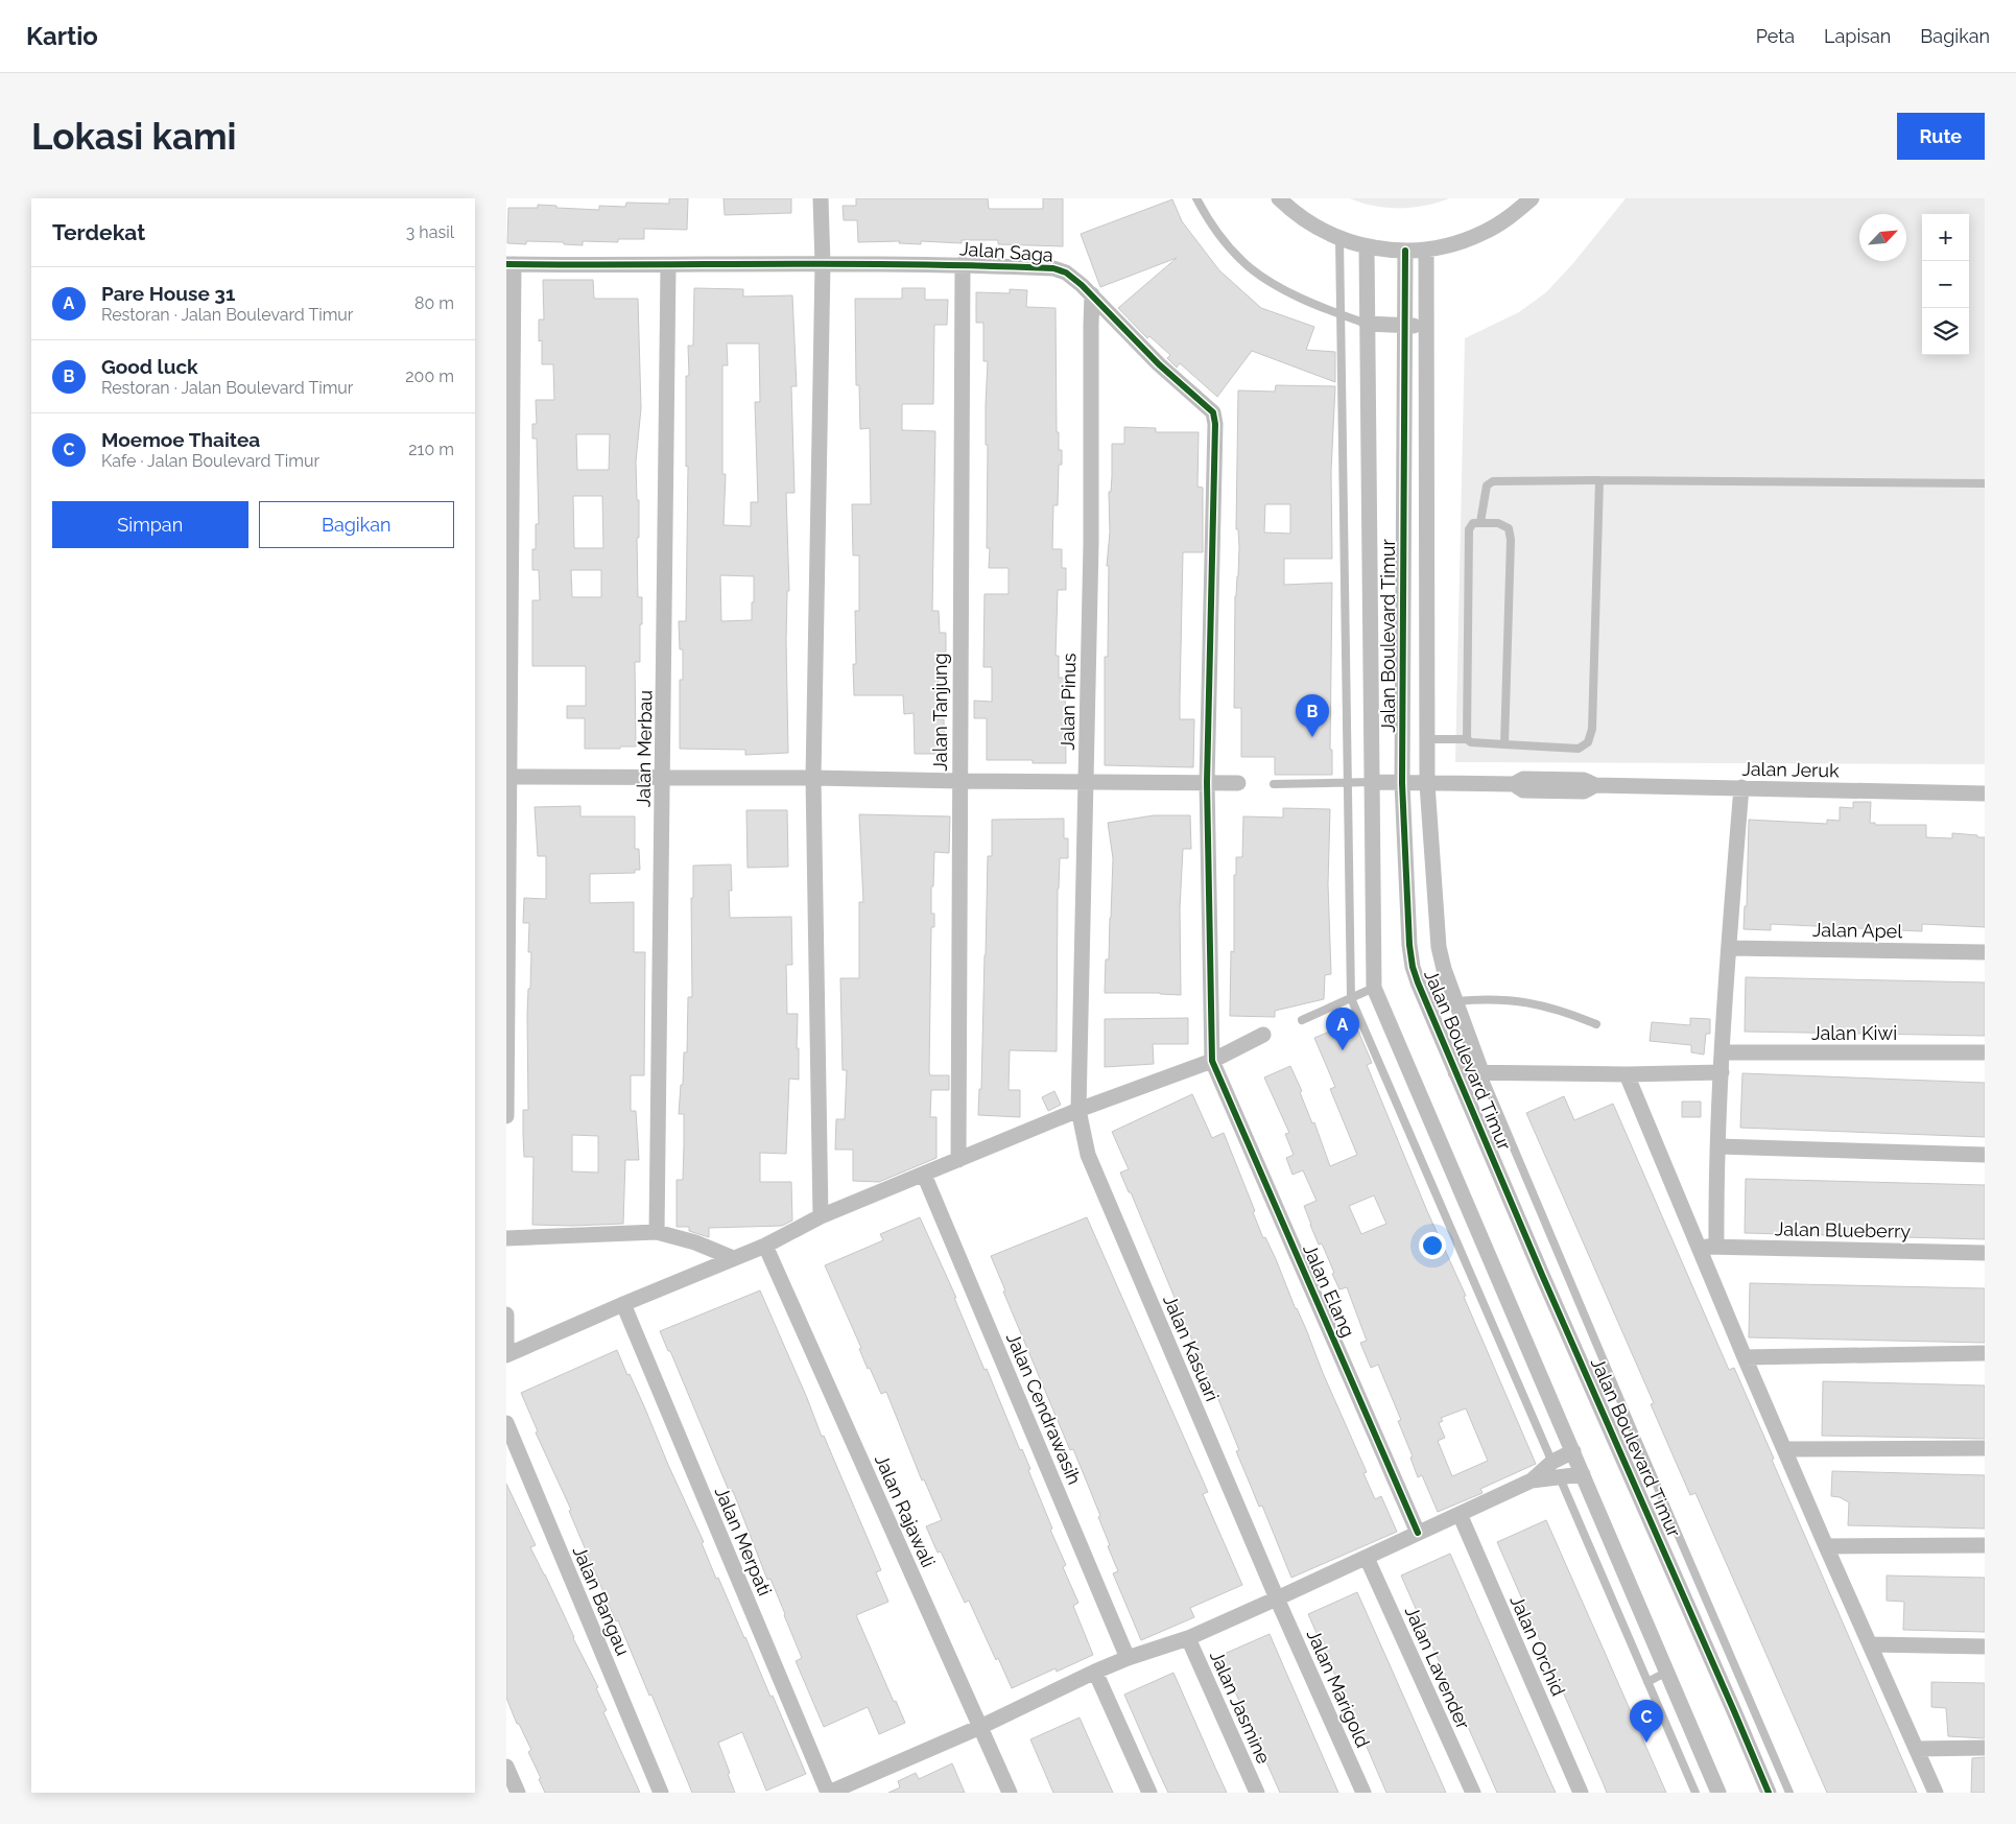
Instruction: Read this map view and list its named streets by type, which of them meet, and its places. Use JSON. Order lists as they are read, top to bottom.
{
  "streets": {
    "street": [
      "Jalan Saga",
      "Jalan Boulevard Timur",
      "Jalan Pinus",
      "Jalan Tanjung",
      "Jalan Merbau",
      "Jalan Jeruk",
      "Jalan Apel",
      "Jalan Kiwi",
      "Jalan Blueberry",
      "Jalan Elang",
      "Jalan Kasuari",
      "Jalan Cendrawasih",
      "Jalan Rajawali",
      "Jalan Merpati",
      "Jalan Bangau",
      "Jalan Orchid",
      "Jalan Lavender",
      "Jalan Marigold",
      "Jalan Jasmine"
    ]
  },
  "crossings": [
    ["Jalan Saga", "Jalan Pinus"],
    ["Jalan Saga", "Jalan Tanjung"],
    ["Jalan Saga", "Jalan Merbau"],
    ["Jalan Boulevard Timur", "Jalan Jeruk"],
    ["Jalan Pinus", "Jalan Kasuari"],
    ["Jalan Kasuari", "Jalan Marigold"]
  ],
  "north": "top right",
  "page": {
    "header": "Kartio",
    "nav": ["Peta", "Lapisan", "Bagikan"],
    "buttons": [
      "Rute",
      ["Simpan", "Bagikan"]
    ],
    "title": "Lokasi kami",
    "heading": ["Terdekat", "3 hasil"],
    "map_buttons": ["+", "−"],
    "list": [
      {
        "mark": "A",
        "name": "Pare House 31",
        "note": "Restoran · Jalan Boulevard Timur",
        "value": "80 m"
      },
      {
        "mark": "B",
        "name": "Good luck",
        "note": "Restoran · Jalan Boulevard Timur",
        "value": "200 m"
      },
      {
        "mark": "C",
        "name": "Moemoe Thaitea",
        "note": "Kafe · Jalan Boulevard Timur",
        "value": "210 m"
      }
    ],
    "pins": ["B", "A", "C"]
  }
}
